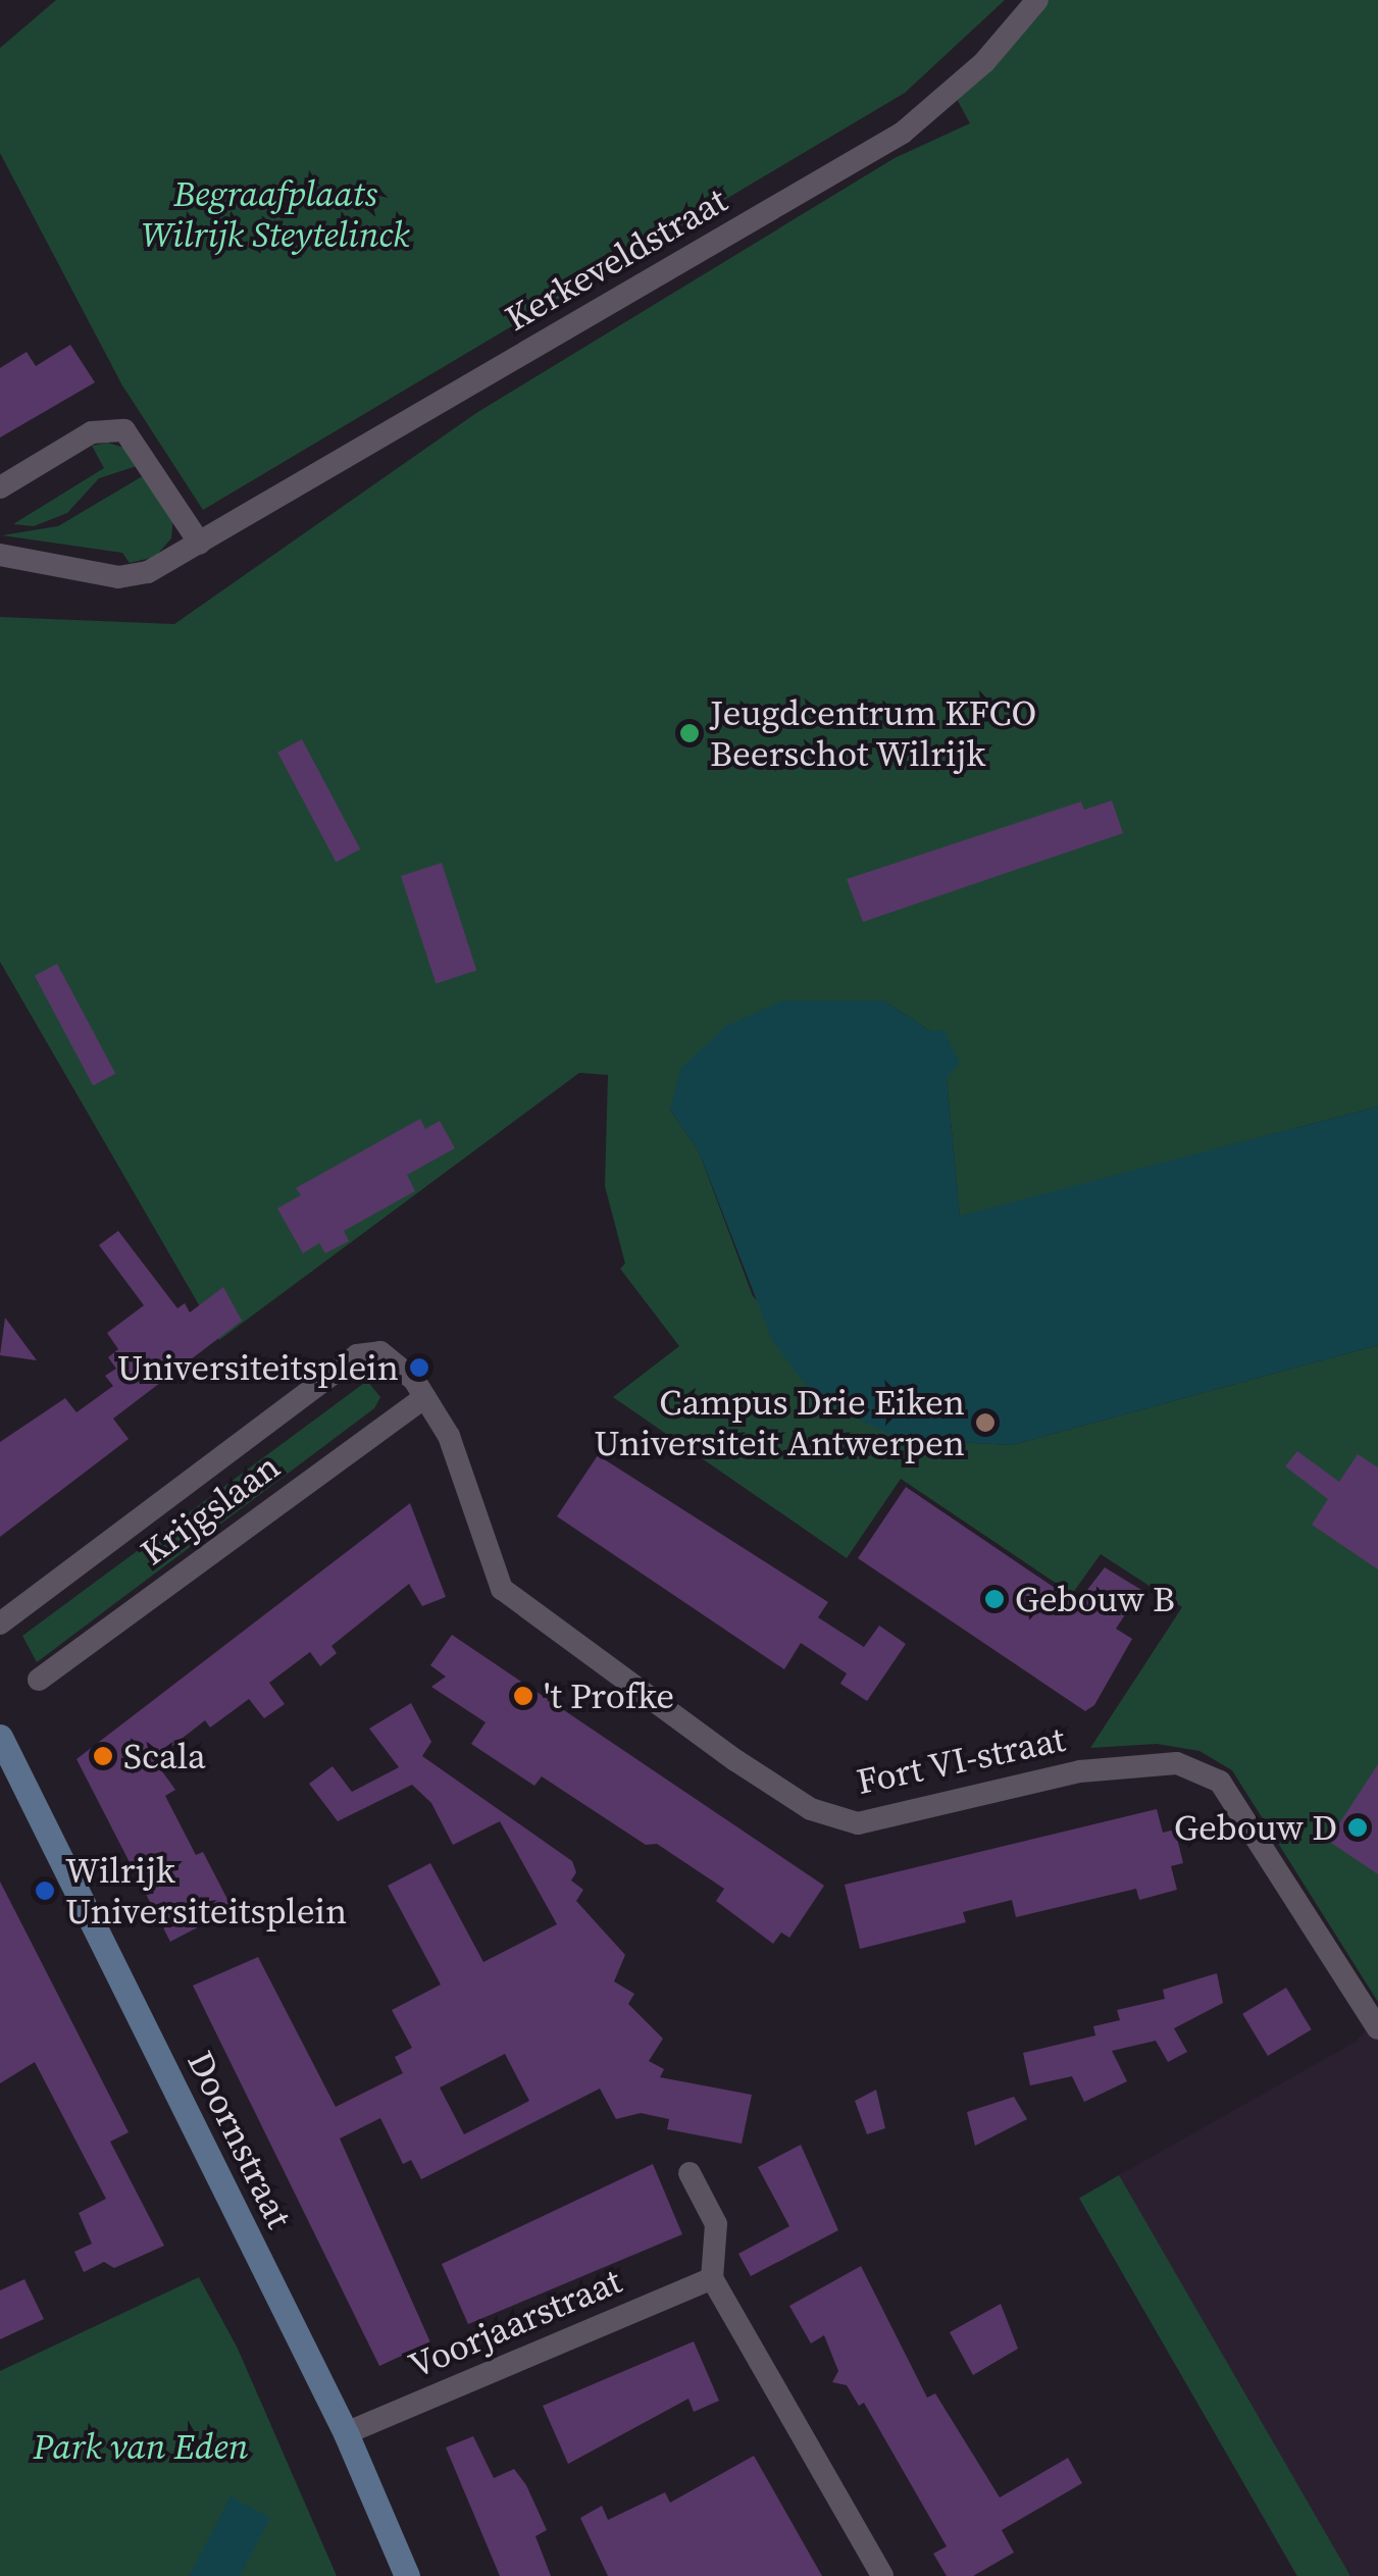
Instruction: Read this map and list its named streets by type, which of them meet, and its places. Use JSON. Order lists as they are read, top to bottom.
{
  "streets": {
    "street": [
      "Kerkeveldstraat",
      "Krijgslaan",
      "Fort VI-straat",
      "Doornstraat",
      "Voorjaarstraat"
    ]
  },
  "crossings": [
    ["Krijgslaan", "Fort VI-straat"],
    ["Doornstraat", "Voorjaarstraat"]
  ],
  "parks": ["Begraafplaats Wilrijk Steytelinck", "Park van Eden"],
  "places": [
    "Jeugdcentrum KFCO Beerschot Wilrijk",
    "Universiteitsplein",
    "Campus Drie Eiken Universiteit Antwerpen",
    "Gebouw B",
    "'t Profke",
    "Scala",
    "Gebouw D",
    "Wilrijk Universiteitsplein"
  ]
}
